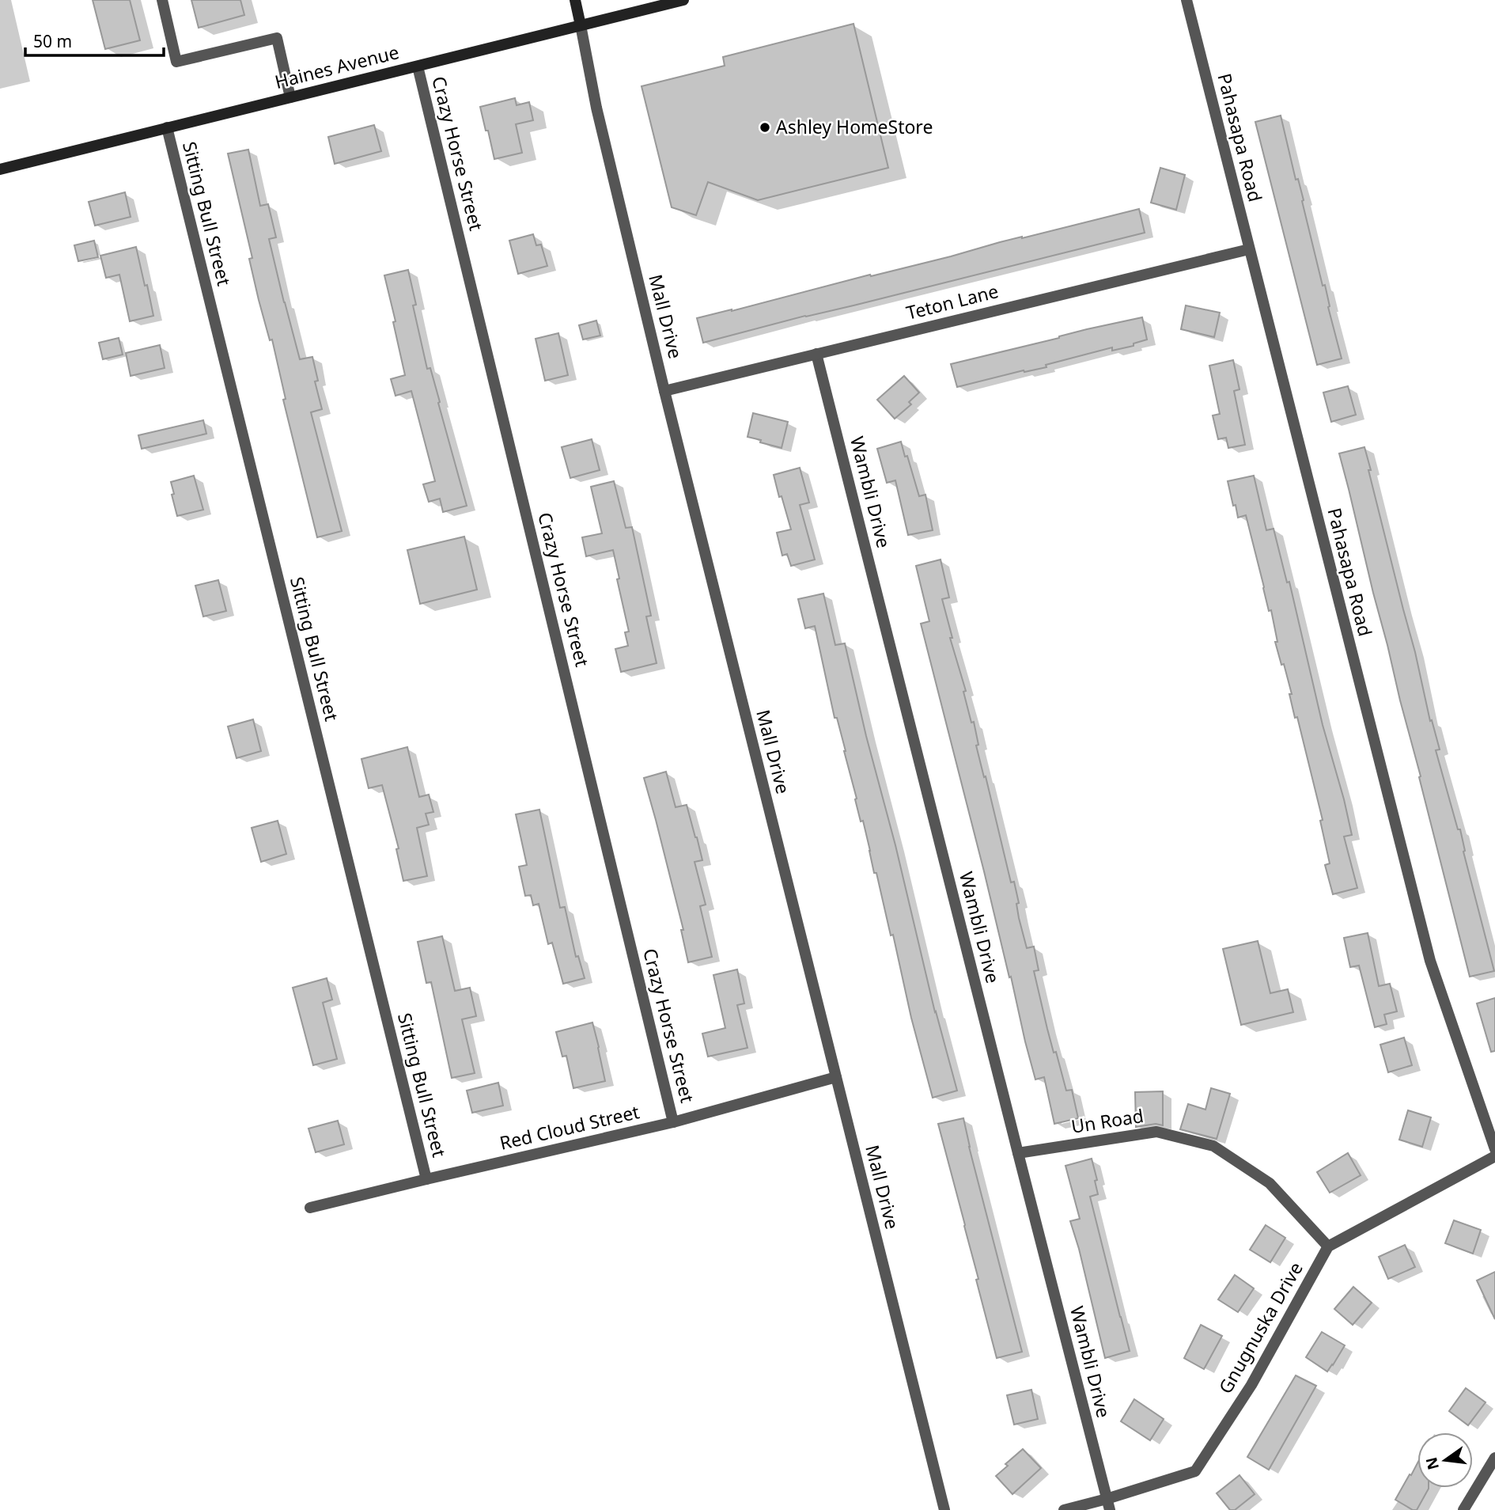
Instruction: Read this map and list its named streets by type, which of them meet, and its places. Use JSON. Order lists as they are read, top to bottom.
{
  "streets": {
    "main road": ["Haines Avenue", "Mall Drive"],
    "street": [
      "Pahasapa Road",
      "Crazy Horse Street",
      "Sitting Bull Street",
      "Teton Lane",
      "Wambli Drive",
      "Un Road",
      "Red Cloud Street",
      "Gnugnuska Drive"
    ]
  },
  "crossings": [
    ["Haines Avenue", "Crazy Horse Street"],
    ["Haines Avenue", "Sitting Bull Street"],
    ["Haines Avenue", "Mall Drive"],
    ["Pahasapa Road", "Teton Lane"],
    ["Crazy Horse Street", "Red Cloud Street"],
    ["Sitting Bull Street", "Red Cloud Street"],
    ["Teton Lane", "Mall Drive"],
    ["Teton Lane", "Wambli Drive"],
    ["Mall Drive", "Red Cloud Street"],
    ["Wambli Drive", "Un Road"],
    ["Wambli Drive", "Gnugnuska Drive"],
    ["Un Road", "Gnugnuska Drive"]
  ],
  "places": ["Ashley HomeStore"],
  "scale_bar": "50 m",
  "north": "left"
}
